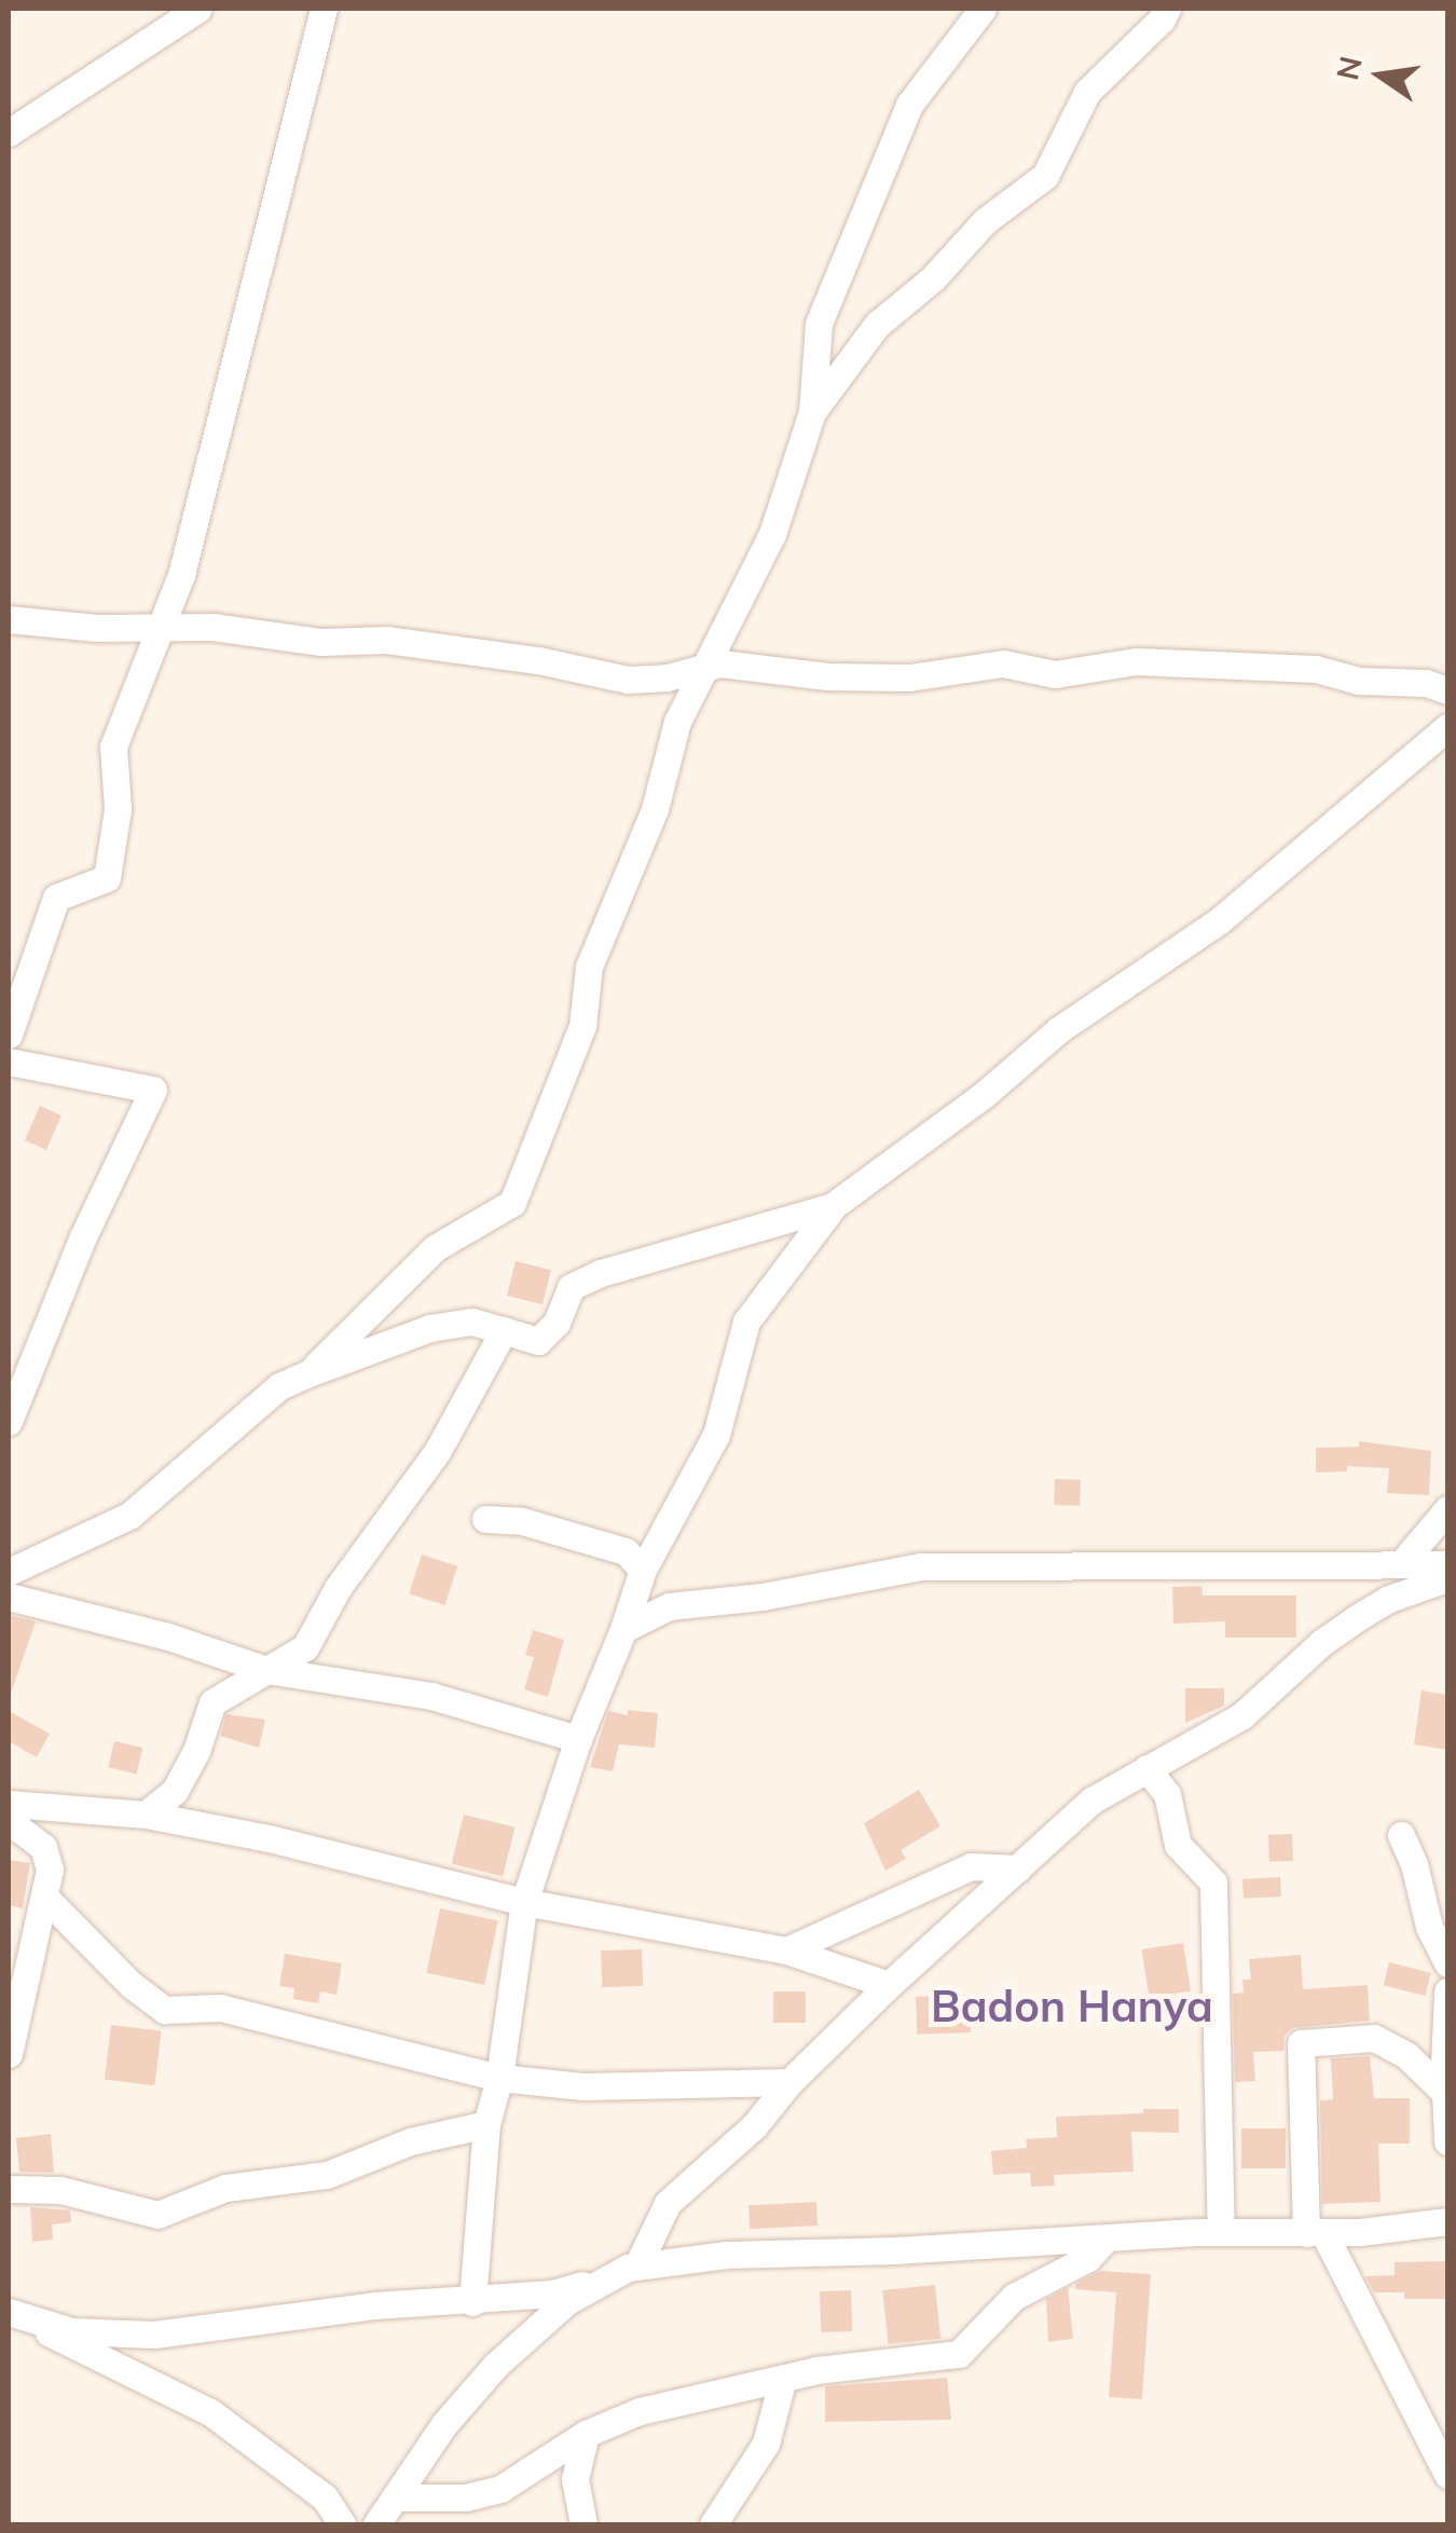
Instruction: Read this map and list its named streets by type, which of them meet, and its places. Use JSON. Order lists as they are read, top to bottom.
{
  "districts": ["Badon Hanya"],
  "north": "left"
}
